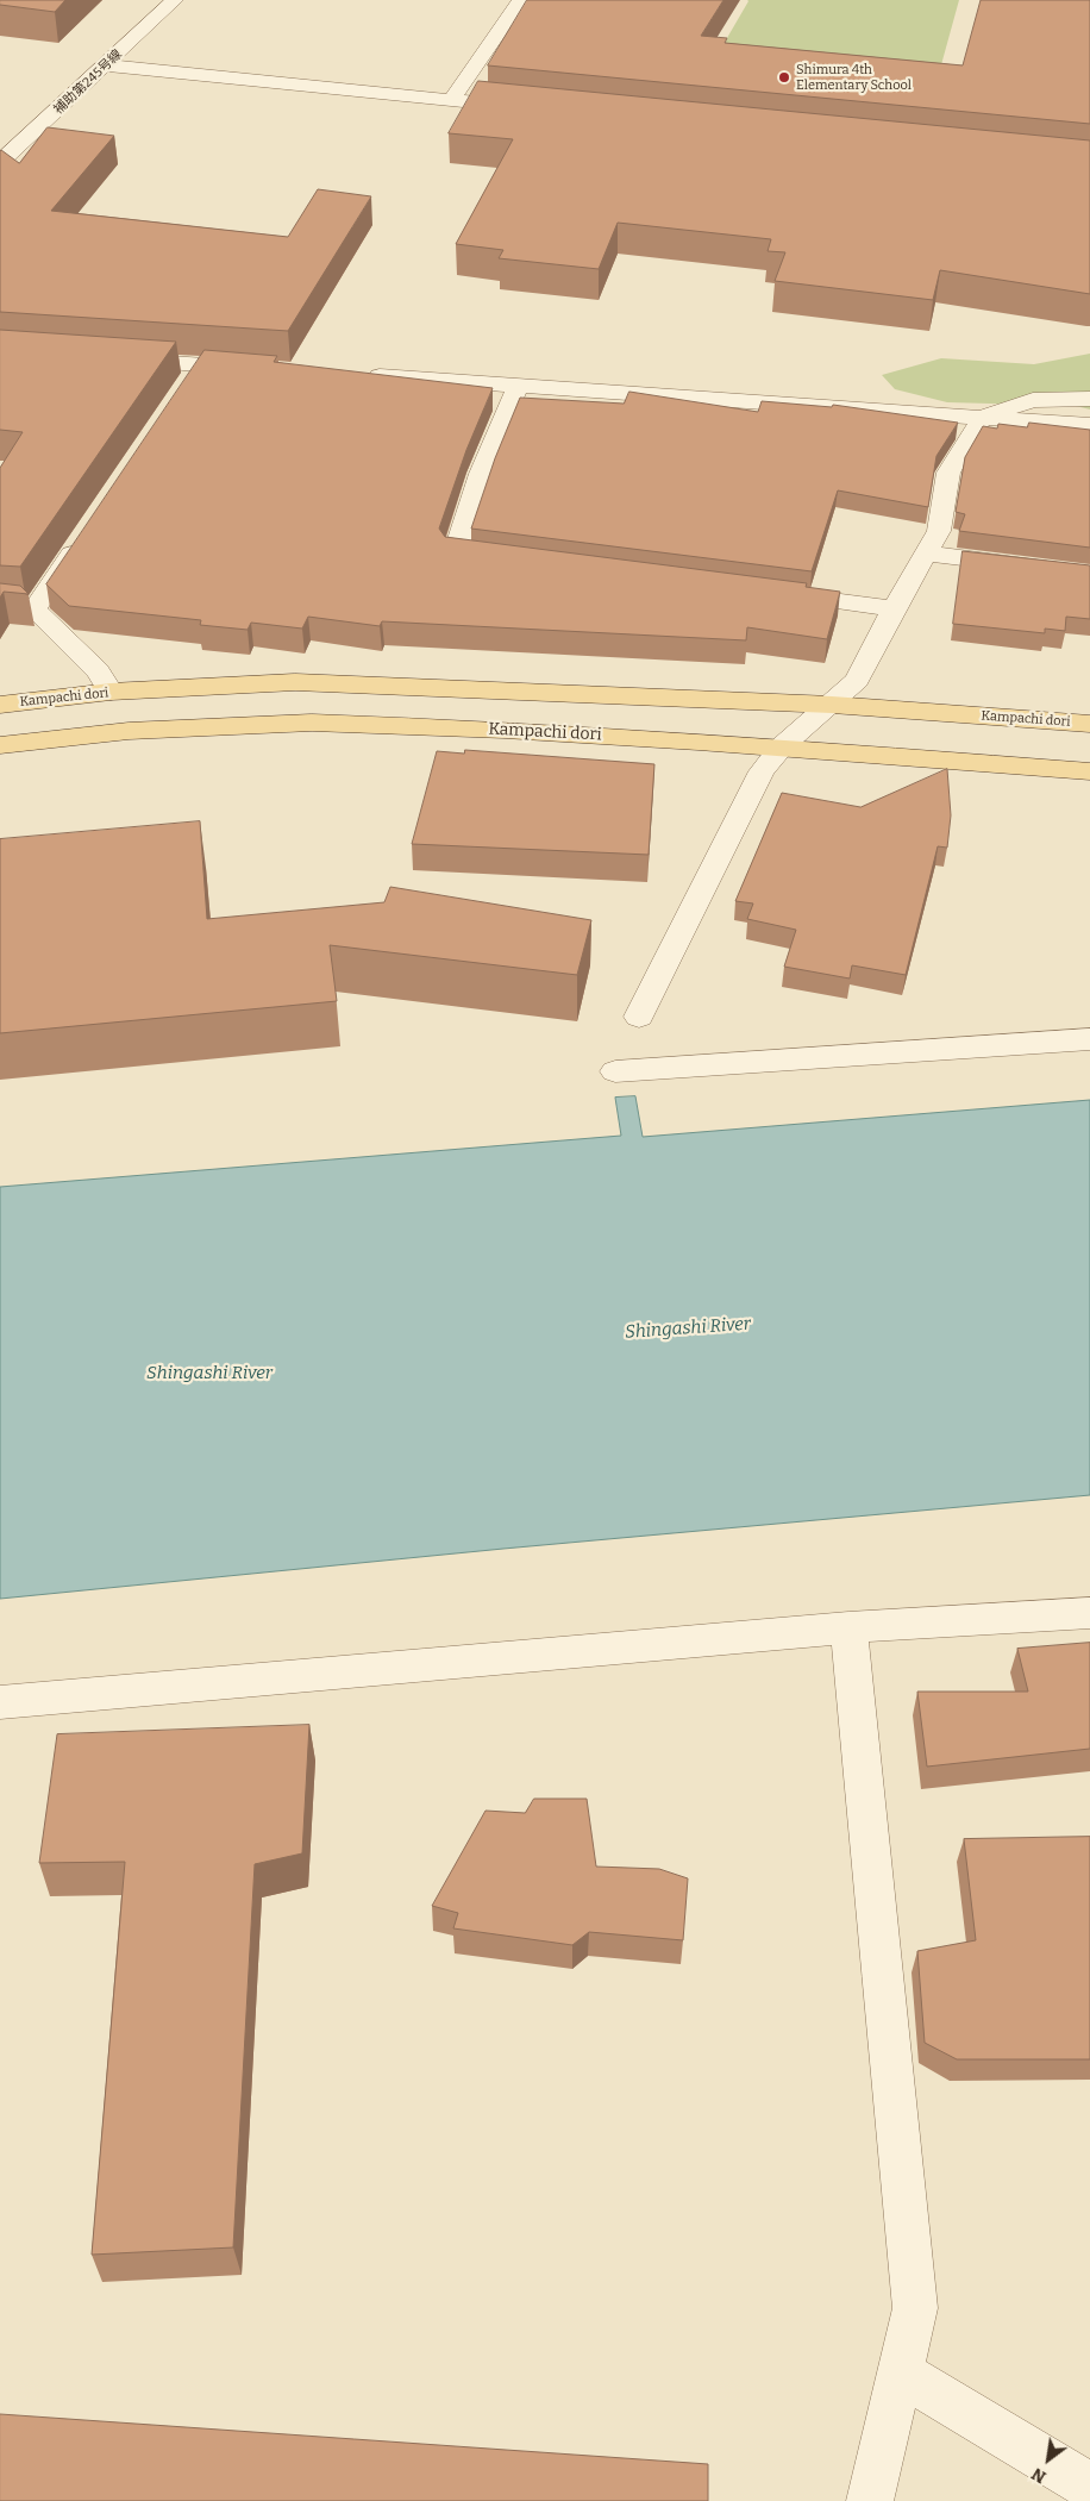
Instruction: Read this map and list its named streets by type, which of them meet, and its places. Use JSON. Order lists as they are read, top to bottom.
{
  "streets": {
    "main road": ["Kampachi dori"],
    "street": ["補助第245号線"]
  },
  "water": ["Shingashi River"],
  "places": ["Shimura 4th Elementary School"],
  "north": "bottom left"
}
